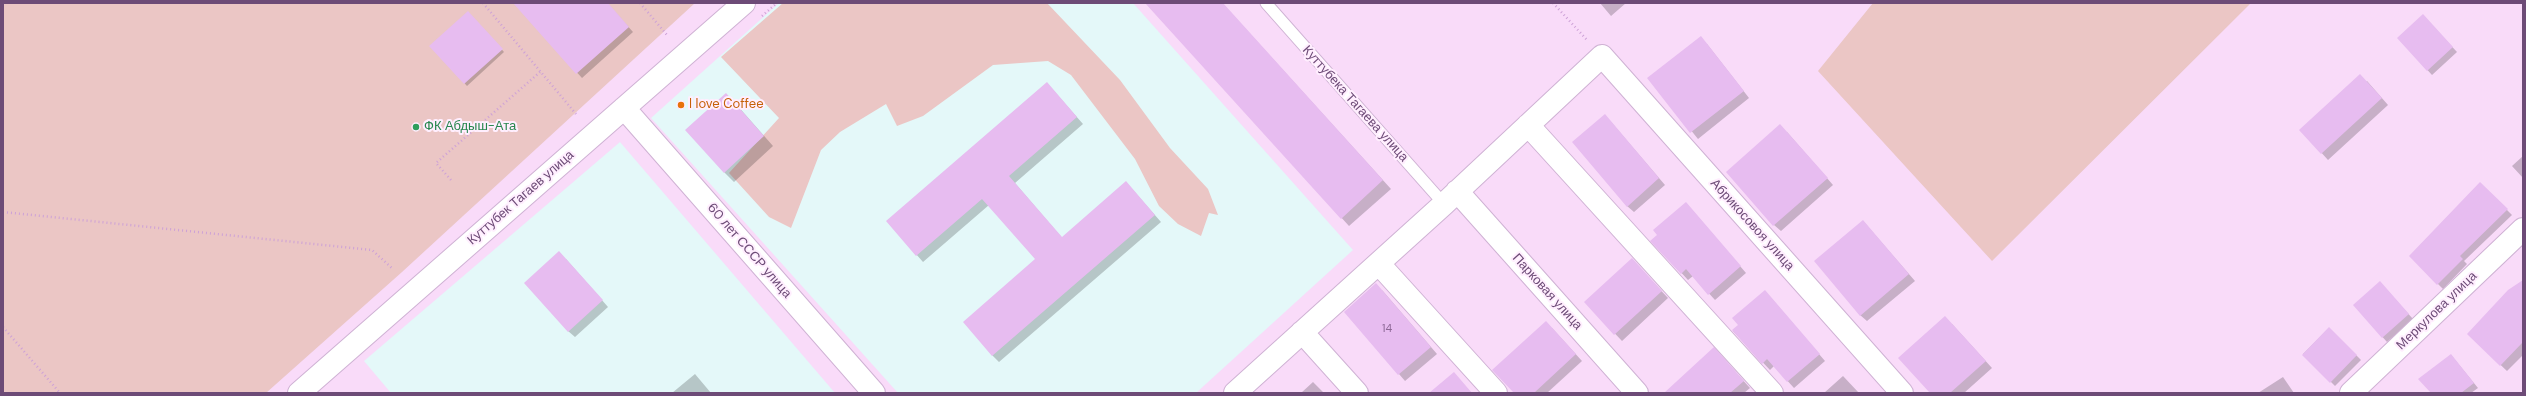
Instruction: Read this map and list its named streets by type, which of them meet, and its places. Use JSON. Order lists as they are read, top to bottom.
{
  "streets": {
    "street": [
      "Куттубек Тагаев улица",
      "Абрикосовоя улица",
      "60 лет СССР улица",
      "Парковая улица",
      "Меркулова улица"
    ],
    "lane": ["Куттубека Тагаева улица"]
  },
  "crossings": [
    ["Куттубека Тагаева улица", "Парковая улица"],
    ["Куттубек Тагаев улица", "60 лет СССР улица"]
  ],
  "places": ["I love Coffee", "ФК Абдыш-Ата"],
  "house_numbers": ["14"]
}
